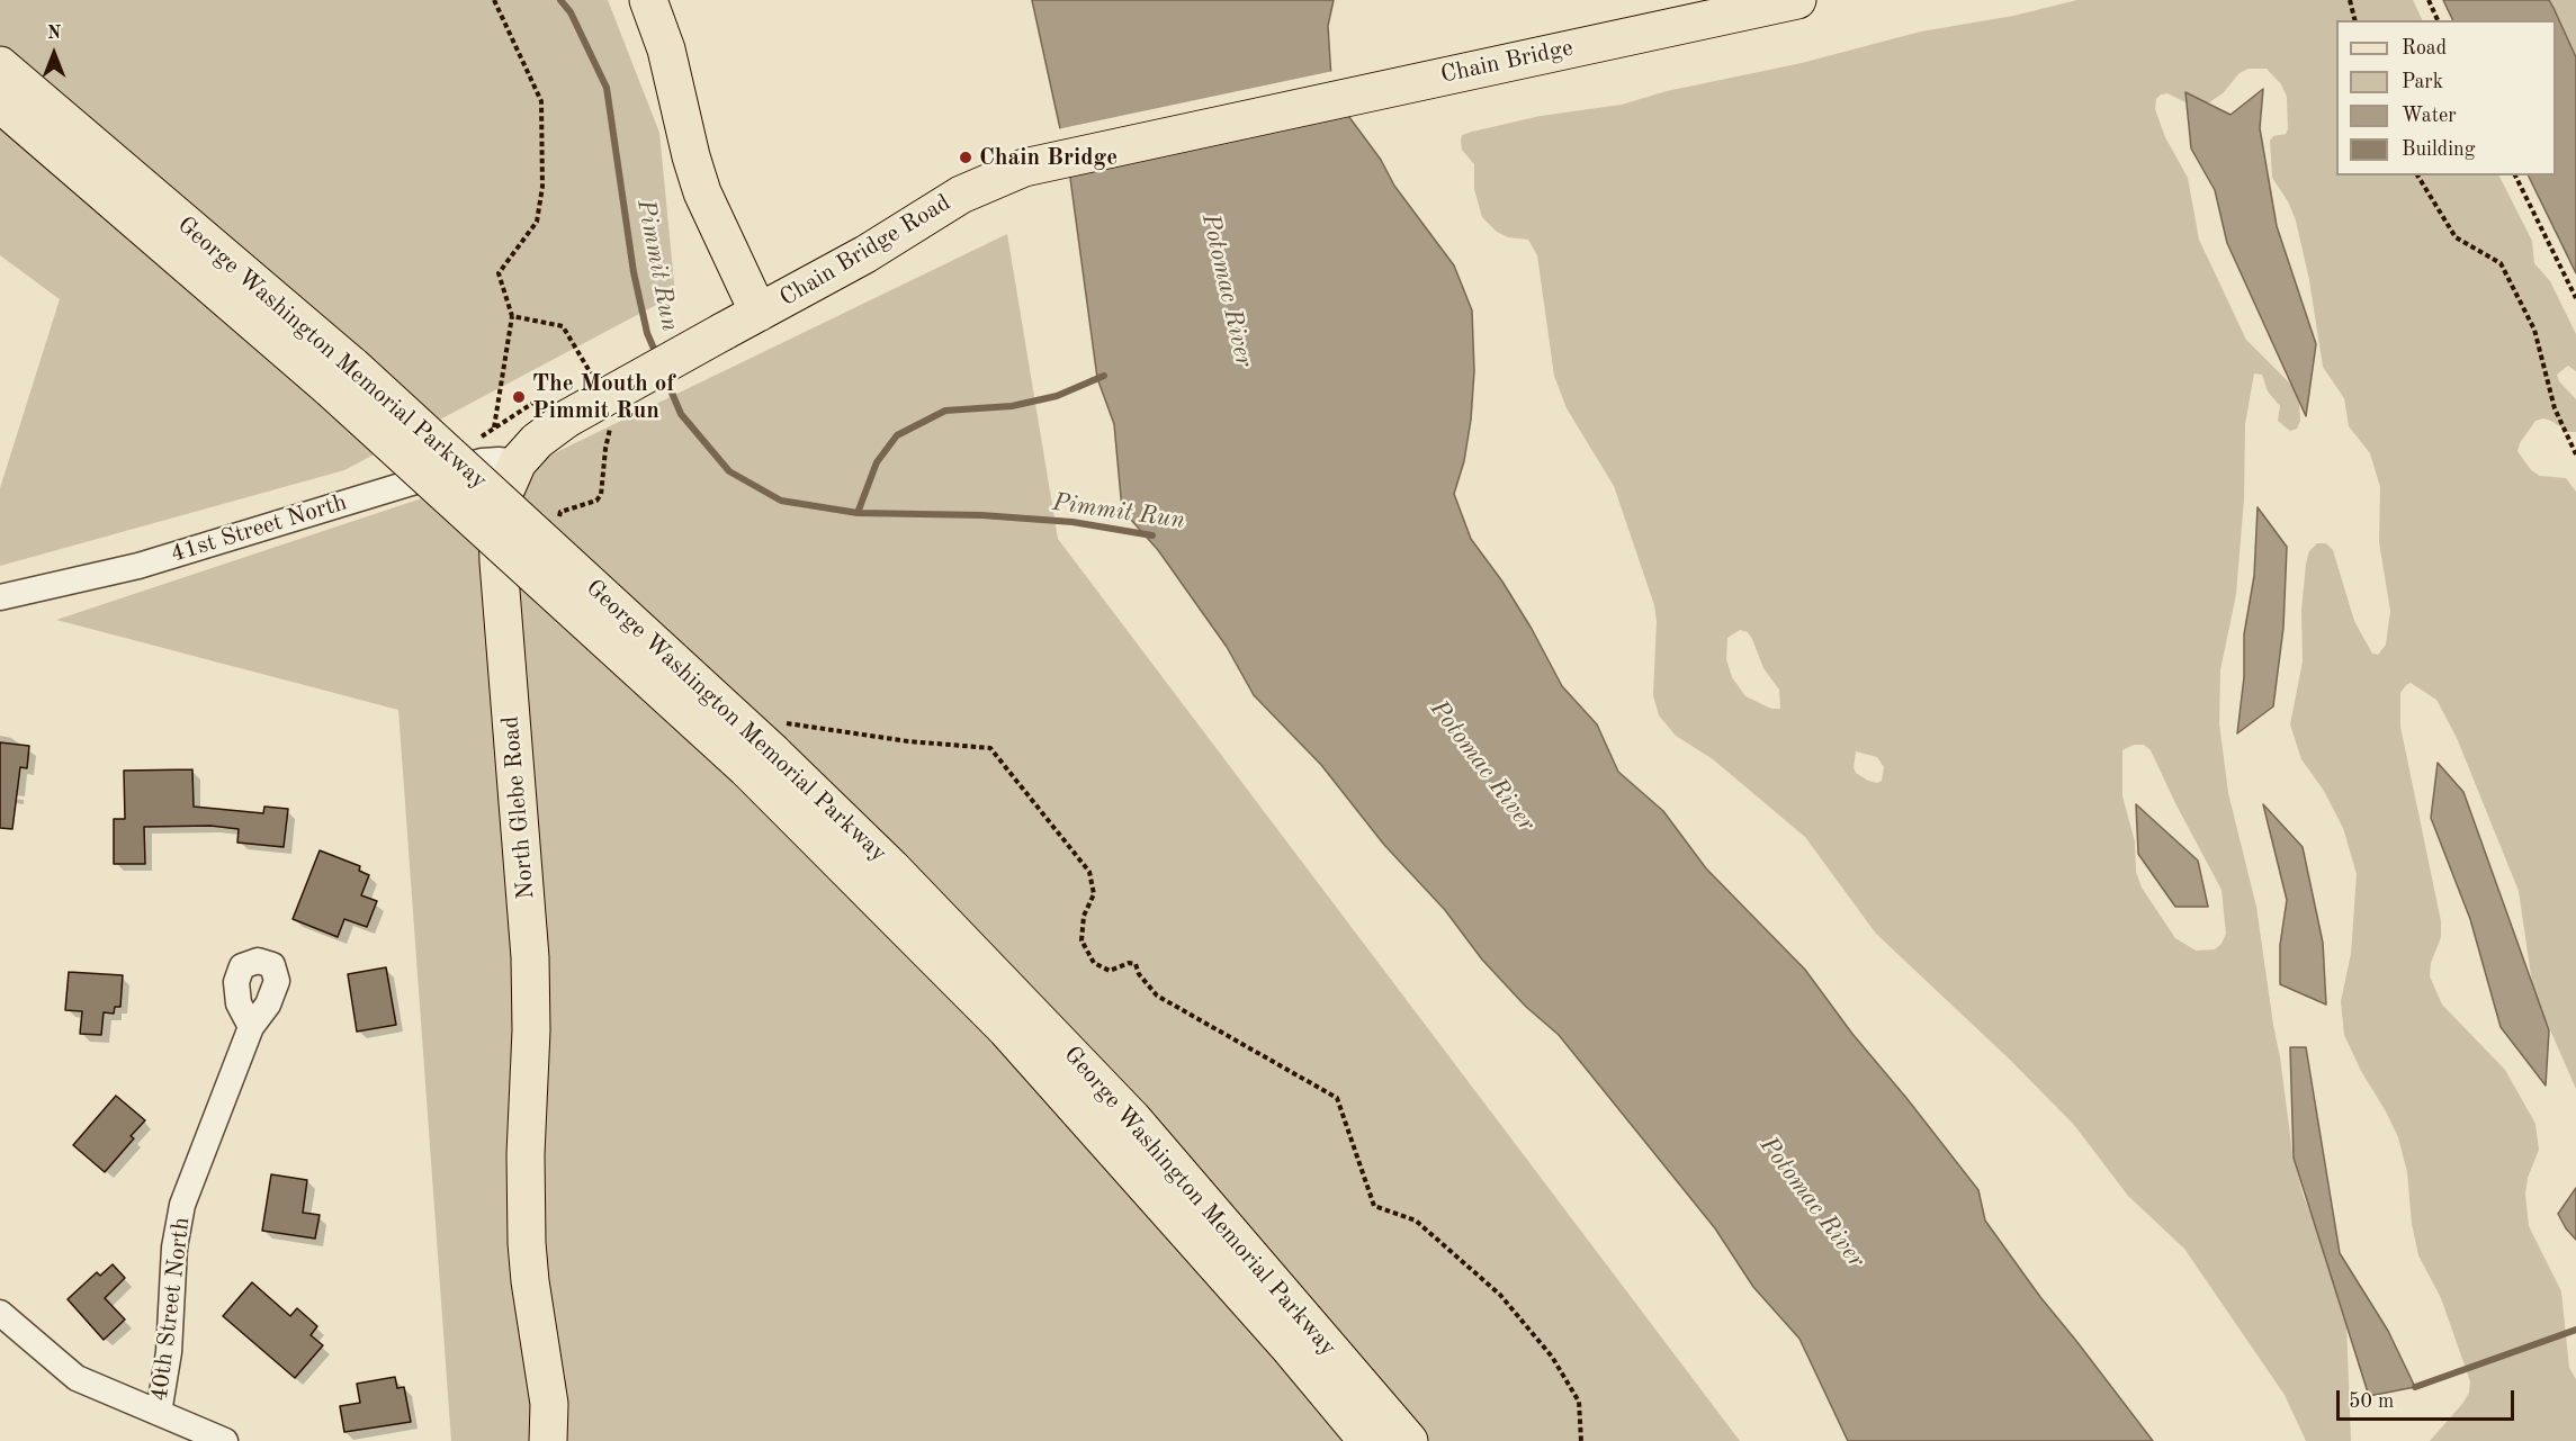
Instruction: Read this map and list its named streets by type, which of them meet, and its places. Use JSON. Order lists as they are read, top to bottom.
{
  "streets": {
    "main road": [
      "Chain Bridge",
      "Chain Bridge Road",
      "George Washington Memorial Parkway",
      "North Glebe Road"
    ],
    "street": ["41st Street North", "40th Street North"]
  },
  "crossings": [
    ["Chain Bridge", "Chain Bridge Road"],
    ["Chain Bridge Road", "North Glebe Road"],
    ["41st Street North", "North Glebe Road"]
  ],
  "water": ["Pimmit Run", "Potomac River"],
  "places": ["Chain Bridge", "The Mouth of Pimmit Run"],
  "legend": [
    "Road",
    "Park",
    "Water",
    "Building"
  ],
  "scale_bar": "50 m",
  "north": "top"
}
